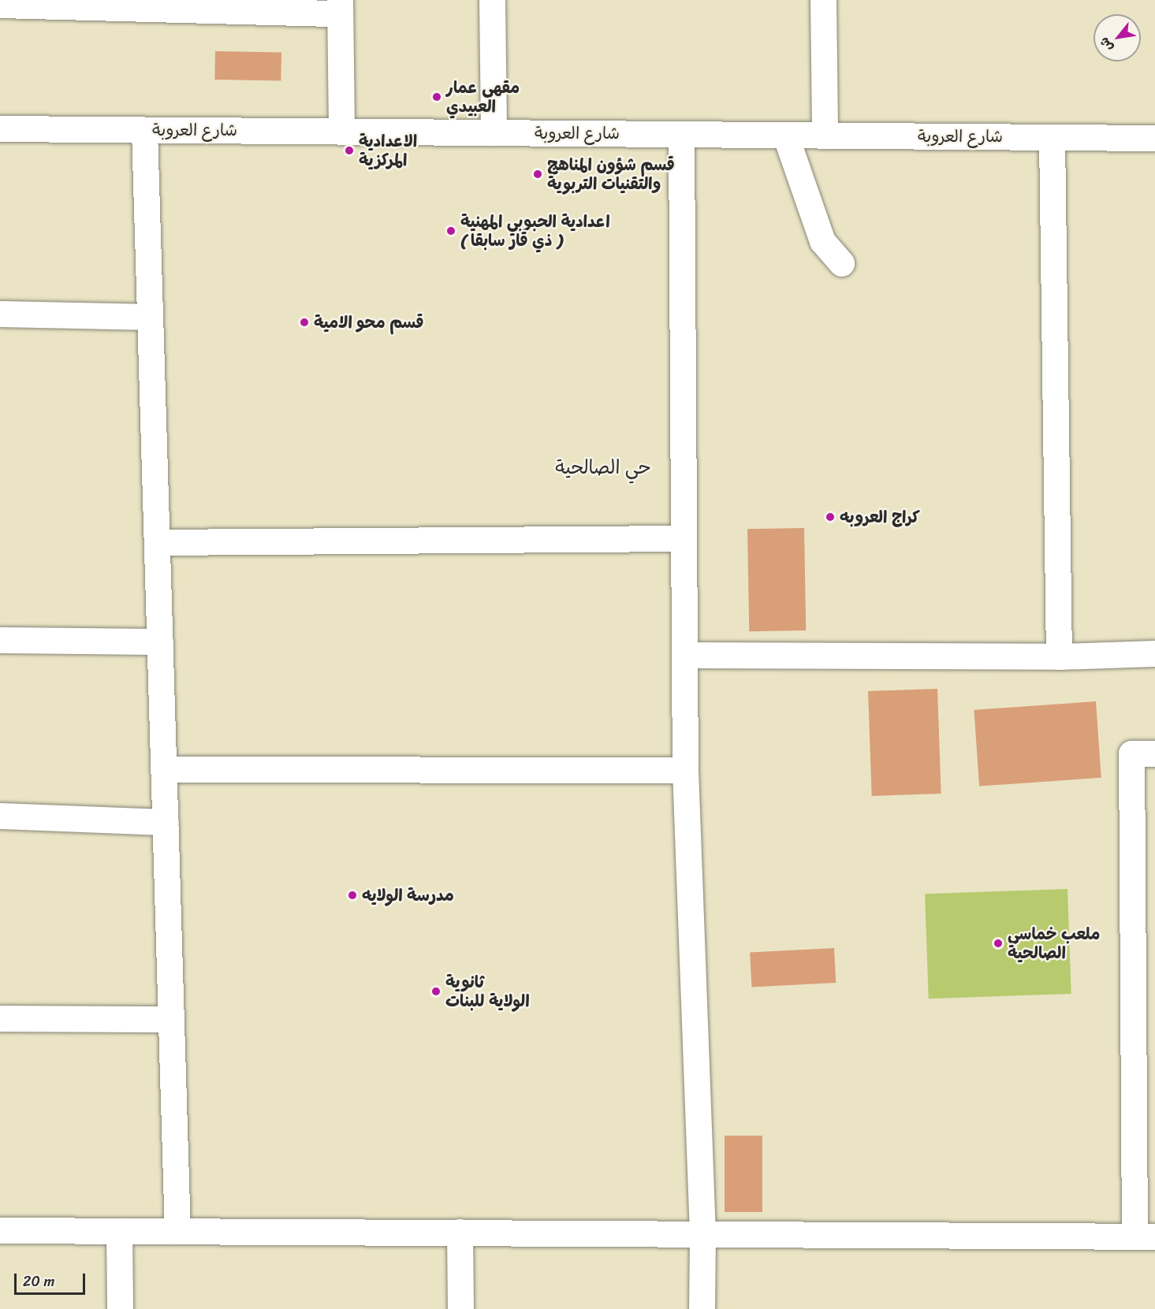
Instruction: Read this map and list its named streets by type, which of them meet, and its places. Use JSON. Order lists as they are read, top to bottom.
{
  "streets": {
    "street": ["شارع العروبة"]
  },
  "districts": ["حي الصالحية"],
  "places": [
    "مقهى عمار العبيدي",
    "الاعدادية المركزية",
    "قسم شؤون المناهج والتقنيات التربوية",
    "اعدادية الحبوبي المهنية ( ذي قار سابقا )",
    "قسم محو الامية",
    "كراج العروبه",
    "مدرسة الولايه",
    "ملعب خماسي الصالحية",
    "ثانوية الولاية للبنات"
  ],
  "scale_bar": "20 m",
  "north": "bottom left"
}
